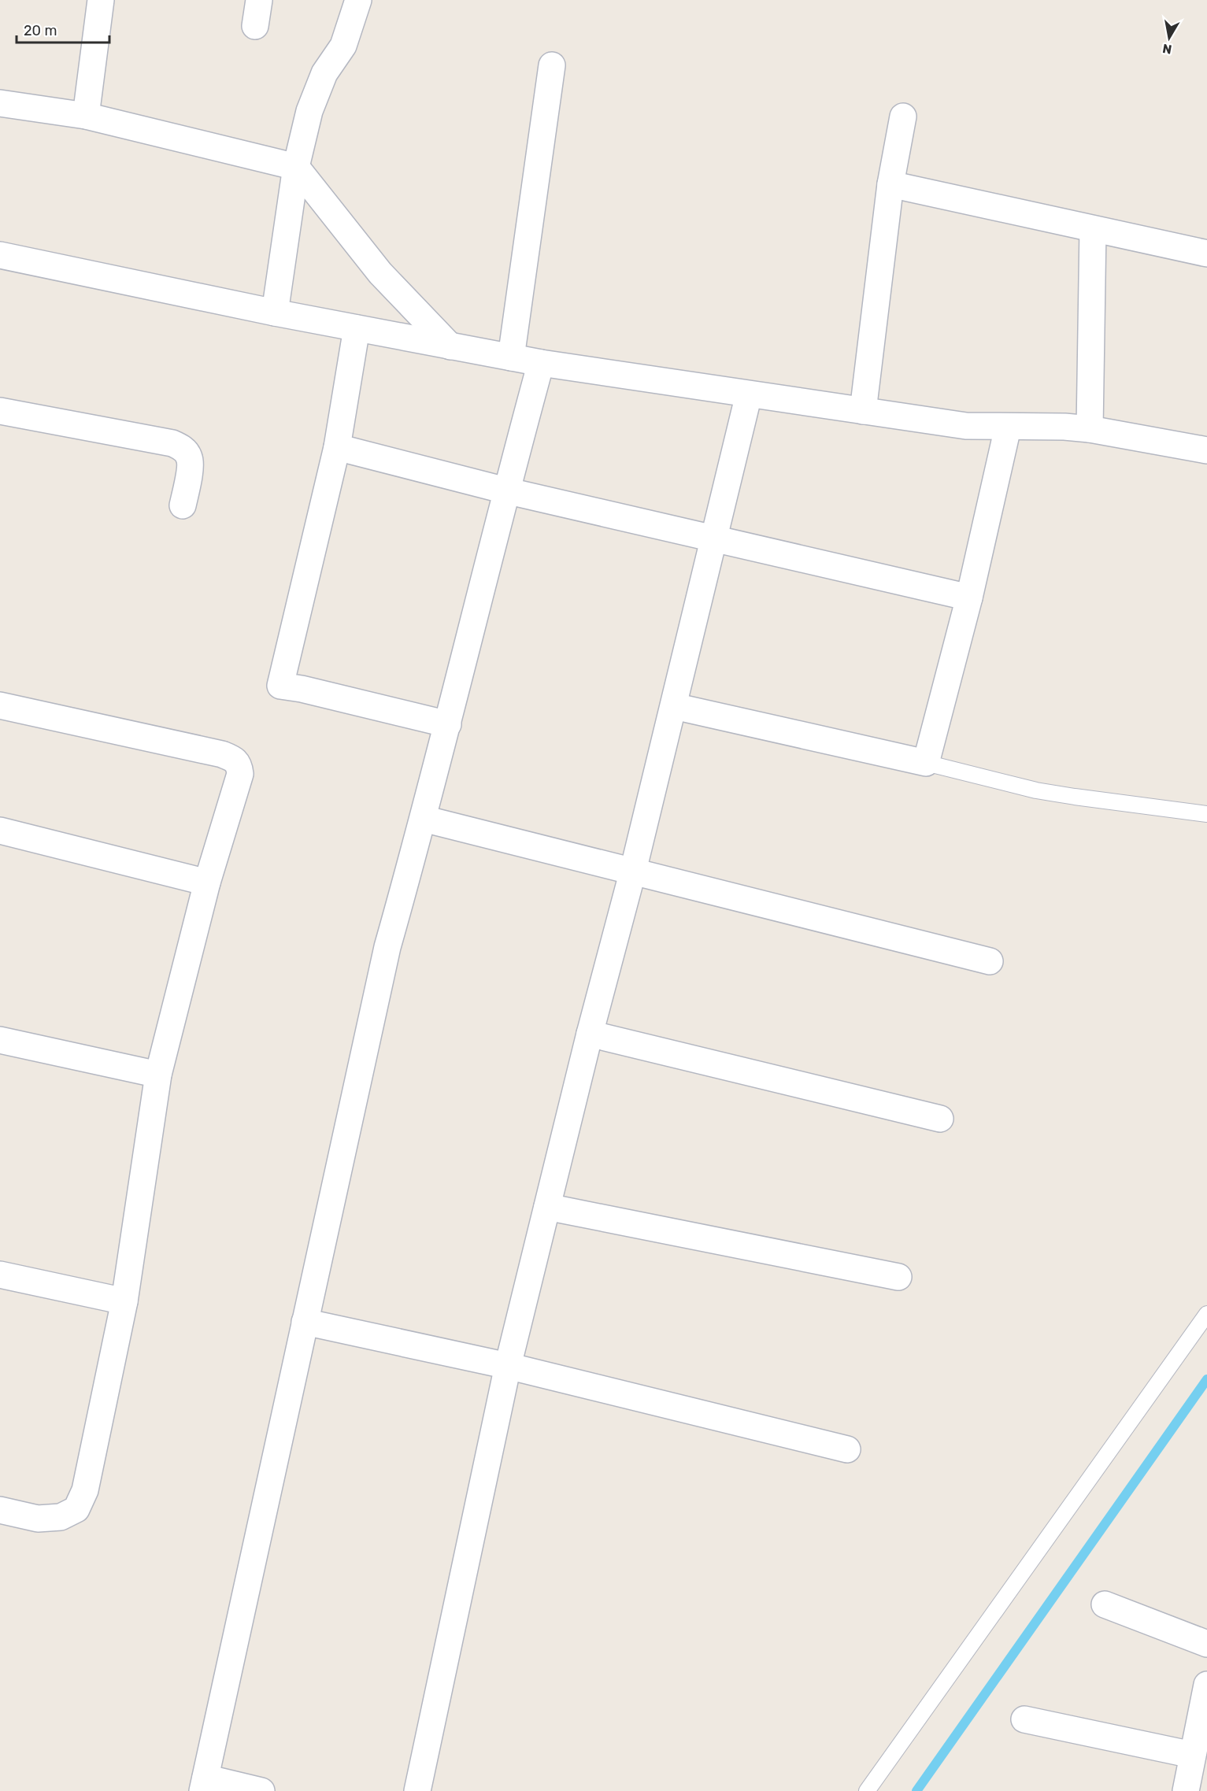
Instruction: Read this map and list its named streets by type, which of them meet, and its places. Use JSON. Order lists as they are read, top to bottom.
{
  "scale_bar": "20 m",
  "north": "bottom"
}
